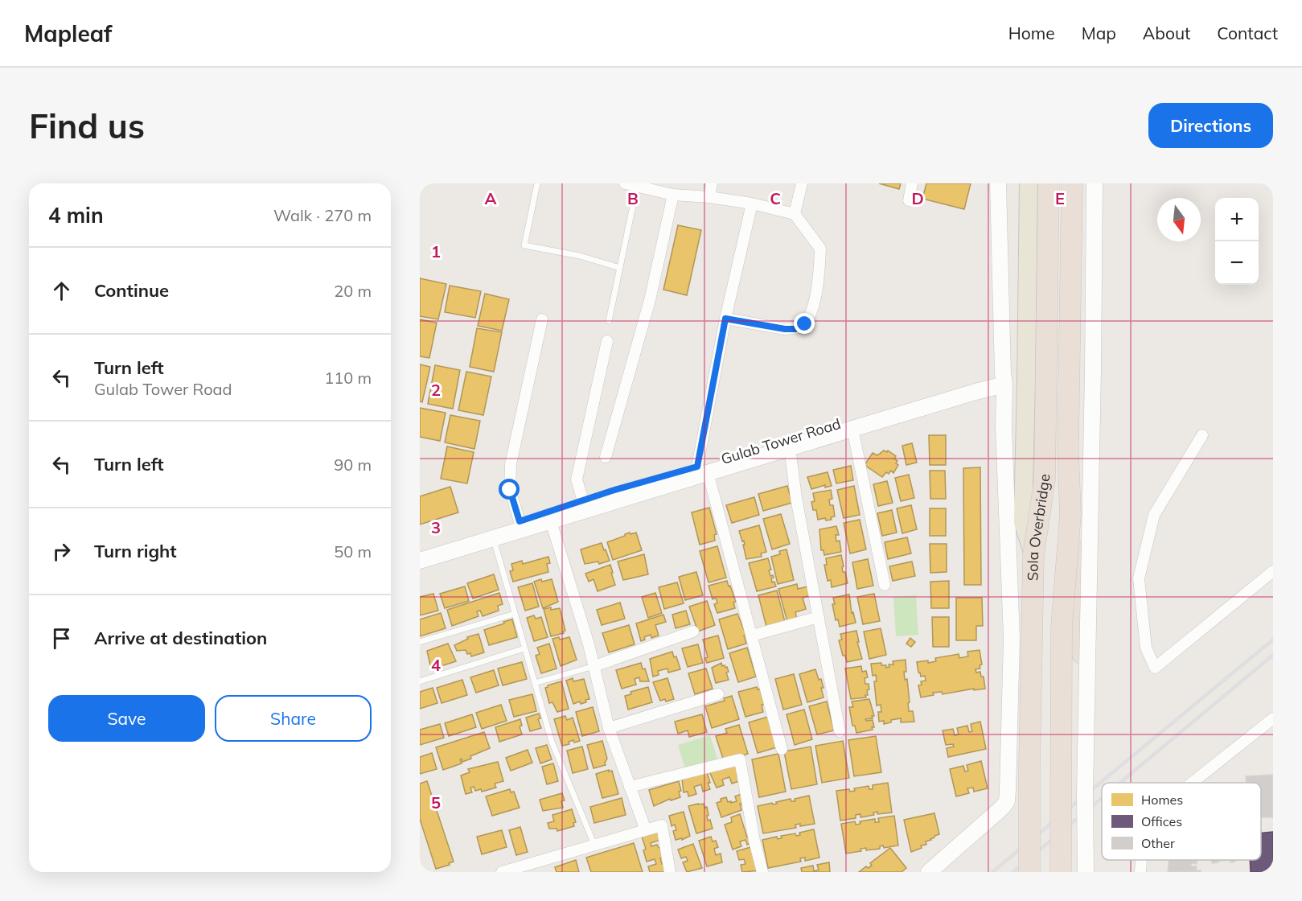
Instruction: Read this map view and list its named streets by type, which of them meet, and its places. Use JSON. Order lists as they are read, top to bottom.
{
  "streets": {
    "highway": ["Sola Overbridge"],
    "street": ["Gulab Tower Road"]
  },
  "legend": ["Homes", "Offices", "Other"],
  "north": "bottom",
  "page": {
    "header": "Mapleaf",
    "nav": [
      "Home",
      "Map",
      "About",
      "Contact"
    ],
    "buttons": [
      "Directions",
      ["Save", "Share"]
    ],
    "title": "Find us",
    "heading": ["4 min", "Walk · 270 m"],
    "map_buttons": ["+", "−"],
    "list": [
      ["Continue", "20 m"],
      ["Turn left", "Gulab Tower Road", "110 m"],
      ["Turn left", "90 m"],
      ["Turn right", "50 m"],
      "Arrive at destination"
    ]
  },
  "grid": {
    "columns": [
      "A",
      "B",
      "C",
      "D",
      "E"
    ],
    "rows": [
      "1",
      "2",
      "3",
      "4",
      "5"
    ]
  }
}
